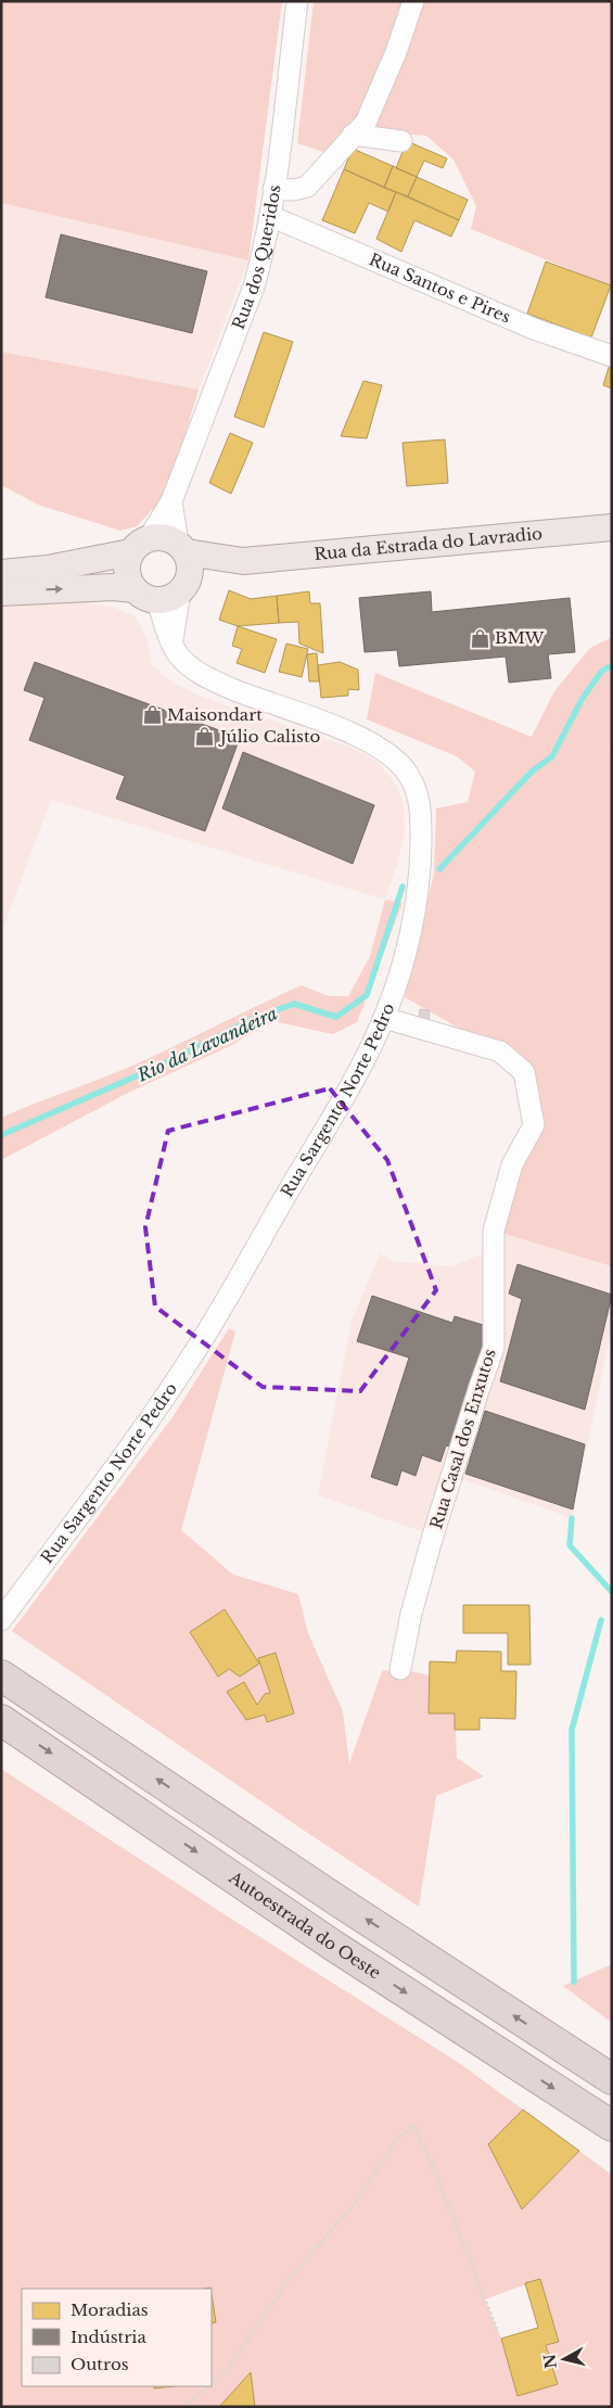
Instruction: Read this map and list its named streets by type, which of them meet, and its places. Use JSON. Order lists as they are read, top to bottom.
{
  "streets": {
    "highway": ["Autoestrada do Oeste"],
    "main road": ["Rua da Estrada do Lavradio"],
    "street": [
      "Rua dos Queridos",
      "Rua Santos e Pires",
      "Rua Sargento Norte Pedro",
      "Rua Casal dos Enxutos"
    ]
  },
  "crossings": [
    ["Rua dos Queridos", "Rua Santos e Pires"],
    ["Rua dos Queridos", "Rua da Estrada do Lavradio"],
    ["Rua dos Queridos", "Rua Sargento Norte Pedro"],
    ["Rua da Estrada do Lavradio", "Rua Sargento Norte Pedro"],
    ["Rua Sargento Norte Pedro", "Rua Casal dos Enxutos"]
  ],
  "water": ["Rio da Lavandeira"],
  "places": {
    "shop": ["BMW", "Maisondart", "Júlio Calisto"]
  },
  "legend": ["Moradias", "Indústria", "Outros"],
  "north": "left"
}
